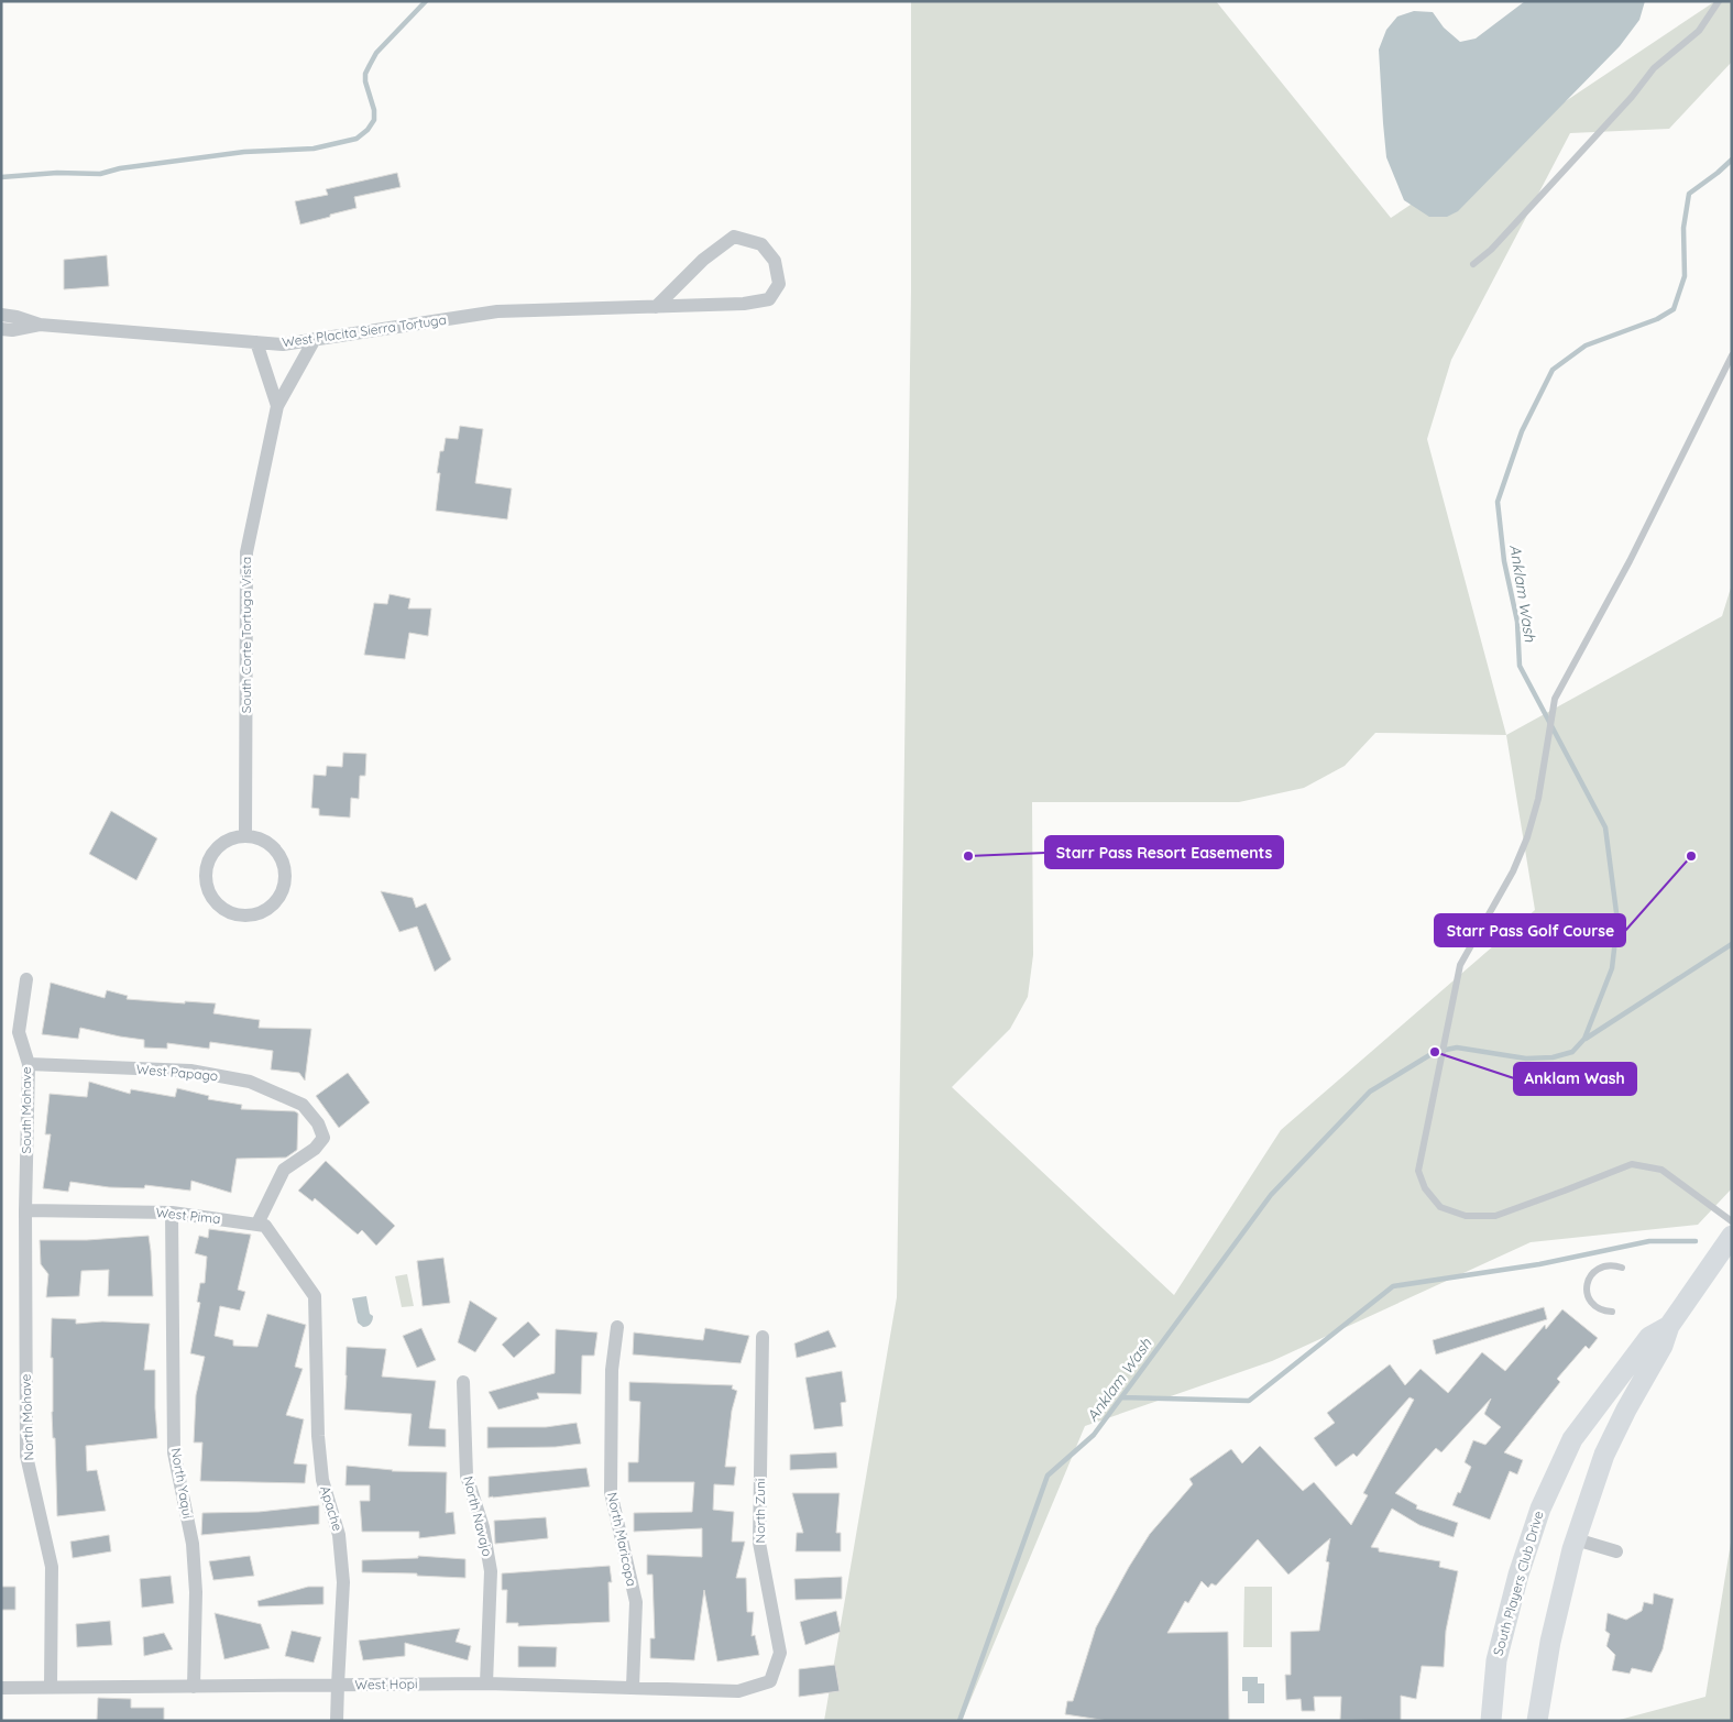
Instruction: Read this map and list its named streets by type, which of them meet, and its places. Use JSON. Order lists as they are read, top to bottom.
{
  "streets": {
    "street": [
      "West Placita Sierra Tortuga",
      "South Corte Tortuga Vista",
      "West Papago",
      "South Mohave",
      "West Pima",
      "North Mohave",
      "North Yaqui",
      "Apache",
      "North Zuni",
      "North Navajo",
      "North Maricopa",
      "South Players Club Drive",
      "West Hopi"
    ]
  },
  "crossings": [
    ["West Papago", "South Mohave"],
    ["West Papago", "West Pima"],
    ["West Papago", "Apache"],
    ["South Mohave", "West Pima"],
    ["South Mohave", "North Mohave"],
    ["West Pima", "North Mohave"],
    ["West Pima", "North Yaqui"],
    ["West Pima", "Apache"],
    ["North Mohave", "West Hopi"],
    ["North Yaqui", "West Hopi"],
    ["Apache", "West Hopi"],
    ["North Zuni", "West Hopi"],
    ["North Navajo", "West Hopi"],
    ["North Maricopa", "West Hopi"]
  ],
  "water": ["Anklam Wash"],
  "places": ["Starr Pass Resort Easements", "Starr Pass Golf Course", "Anklam Wash"]
}
